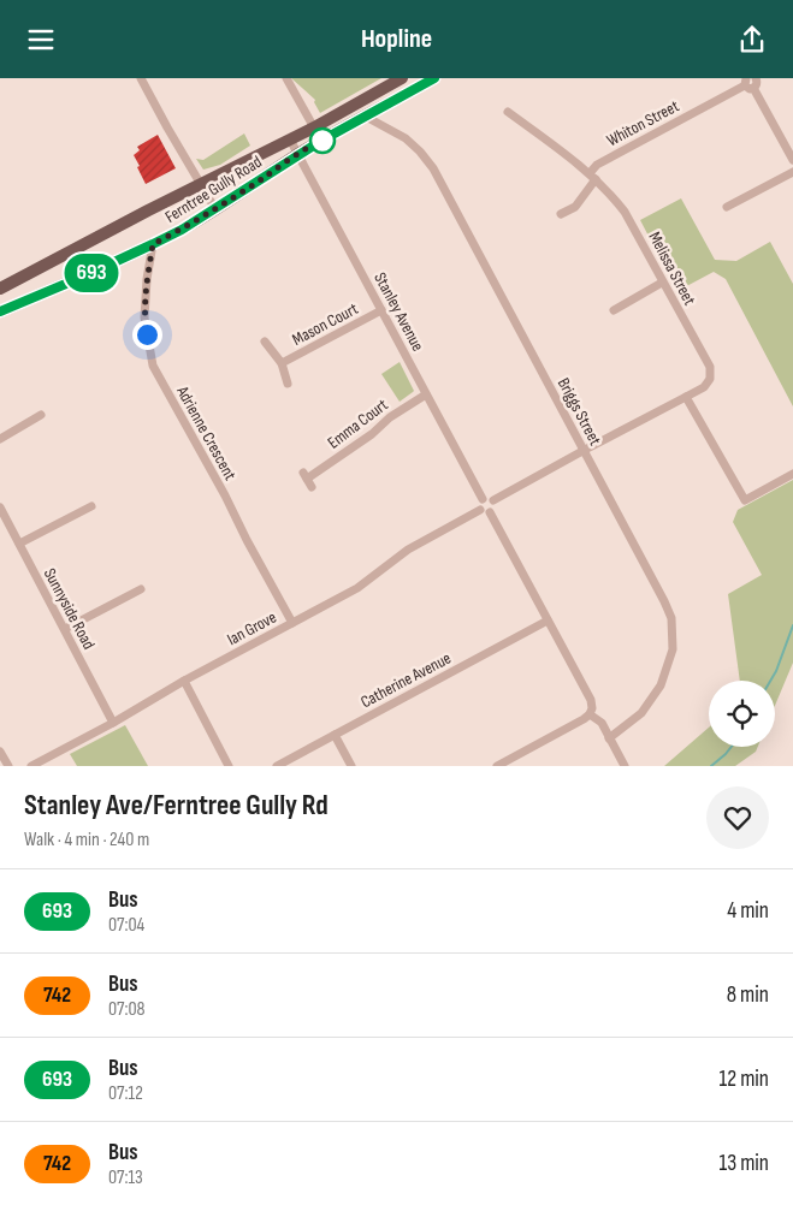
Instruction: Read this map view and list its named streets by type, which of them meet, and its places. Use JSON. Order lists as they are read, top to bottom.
{
  "streets": {
    "main road": ["Ferntree Gully Road"],
    "street": [
      "Whiton Street",
      "Melissa Street",
      "Stanley Avenue",
      "Mason Court",
      "Briggs Street",
      "Emma Court",
      "Adrienne Crescent",
      "Sunnyside Road",
      "Ian Grove",
      "Catherine Avenue"
    ]
  },
  "crossings": [
    ["Whiton Street", "Melissa Street"],
    ["Ferntree Gully Road", "Stanley Avenue"],
    ["Ferntree Gully Road", "Briggs Street"],
    ["Ferntree Gully Road", "Adrienne Crescent"],
    ["Stanley Avenue", "Mason Court"],
    ["Stanley Avenue", "Emma Court"],
    ["Stanley Avenue", "Ian Grove"],
    ["Adrienne Crescent", "Ian Grove"],
    ["Sunnyside Road", "Ian Grove"]
  ],
  "lines": ["bus line 693"],
  "page": {
    "header": "Hopline",
    "on_map": "693",
    "heading": ["Stanley Ave/Ferntree Gully Rd", "Walk · 4 min · 240 m"],
    "list": [
      {
        "mark": "693",
        "name": "Bus",
        "note": "07:04",
        "value": "4 min"
      },
      {
        "mark": "742",
        "name": "Bus",
        "note": "07:08",
        "value": "8 min"
      },
      {
        "mark": "693",
        "name": "Bus",
        "note": "07:12",
        "value": "12 min"
      },
      {
        "mark": "742",
        "name": "Bus",
        "note": "07:13",
        "value": "13 min"
      }
    ]
  }
}
